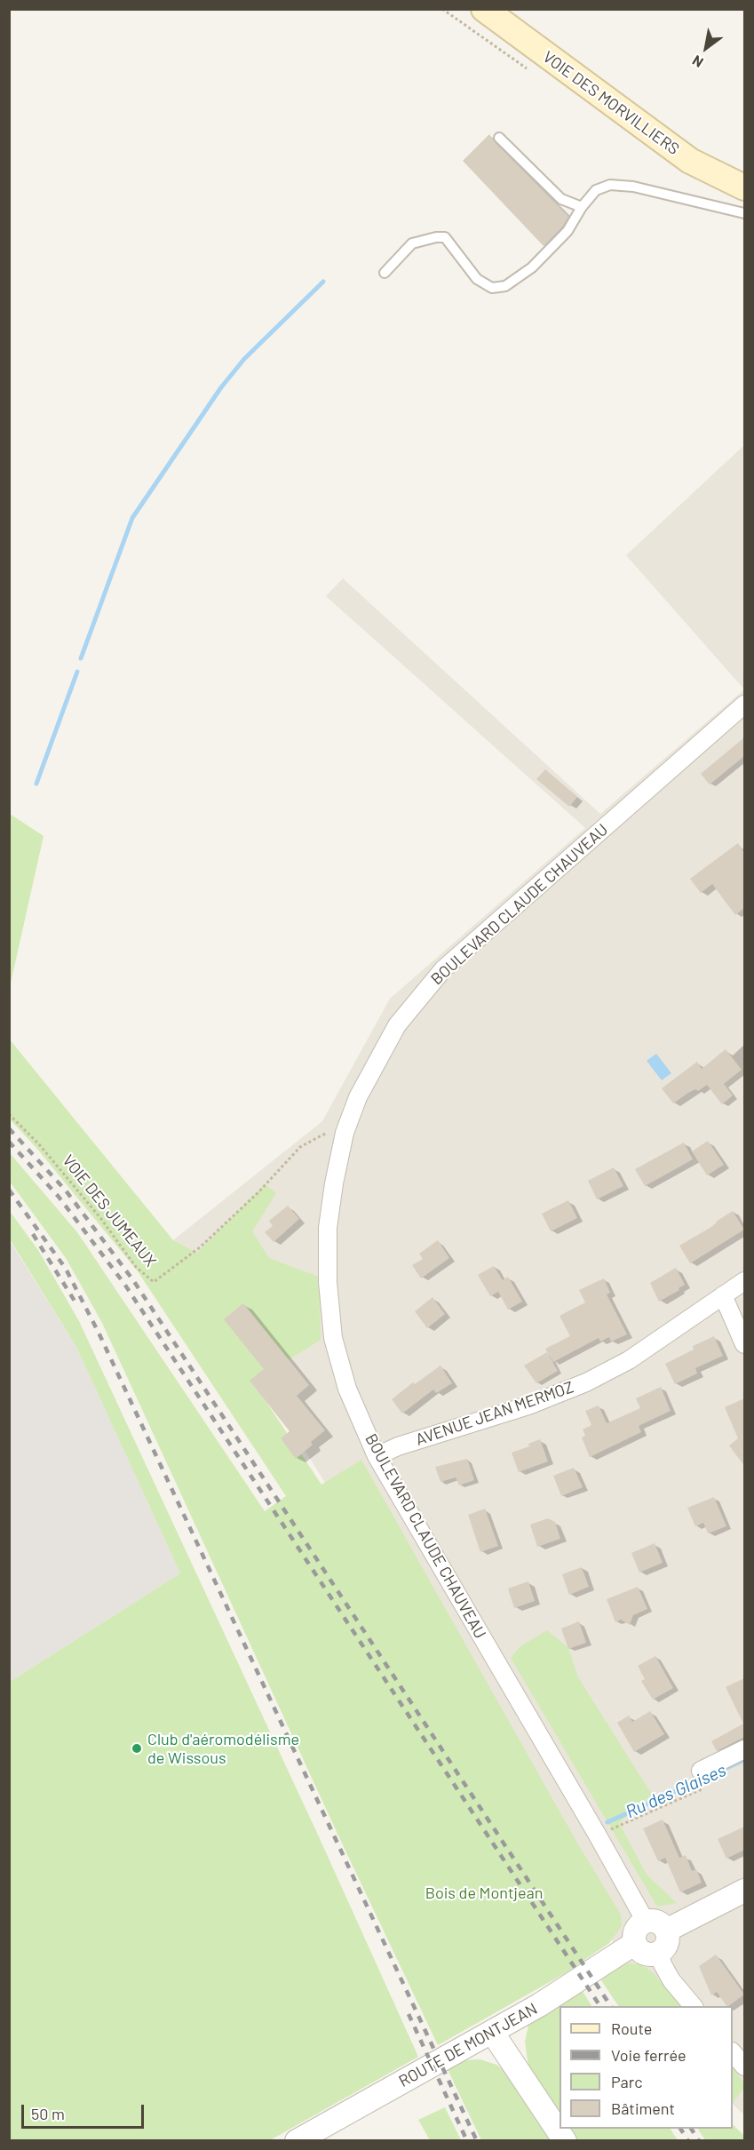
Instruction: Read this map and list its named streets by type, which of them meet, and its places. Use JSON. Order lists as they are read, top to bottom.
{
  "streets": {
    "main road": ["VOIE DES MORVILLIERS"],
    "street": ["BOULEVARD CLAUDE CHAUVEAU", "AVENUE JEAN MERMOZ", "ROUTE DE MONTJEAN"],
    "path": ["VOIE DES JUMEAUX"]
  },
  "crossings": [
    ["BOULEVARD CLAUDE CHAUVEAU", "VOIE DES JUMEAUX"],
    ["BOULEVARD CLAUDE CHAUVEAU", "AVENUE JEAN MERMOZ"],
    ["BOULEVARD CLAUDE CHAUVEAU", "ROUTE DE MONTJEAN"]
  ],
  "water": ["Ru des Glaises"],
  "parks": ["Bois de Montjean"],
  "places": ["Club d'aéromodélisme de Wissous"],
  "legend": [
    "Route",
    "Voie ferrée",
    "Parc",
    "Bâtiment"
  ],
  "scale_bar": "50 m",
  "north": "bottom left"
}
